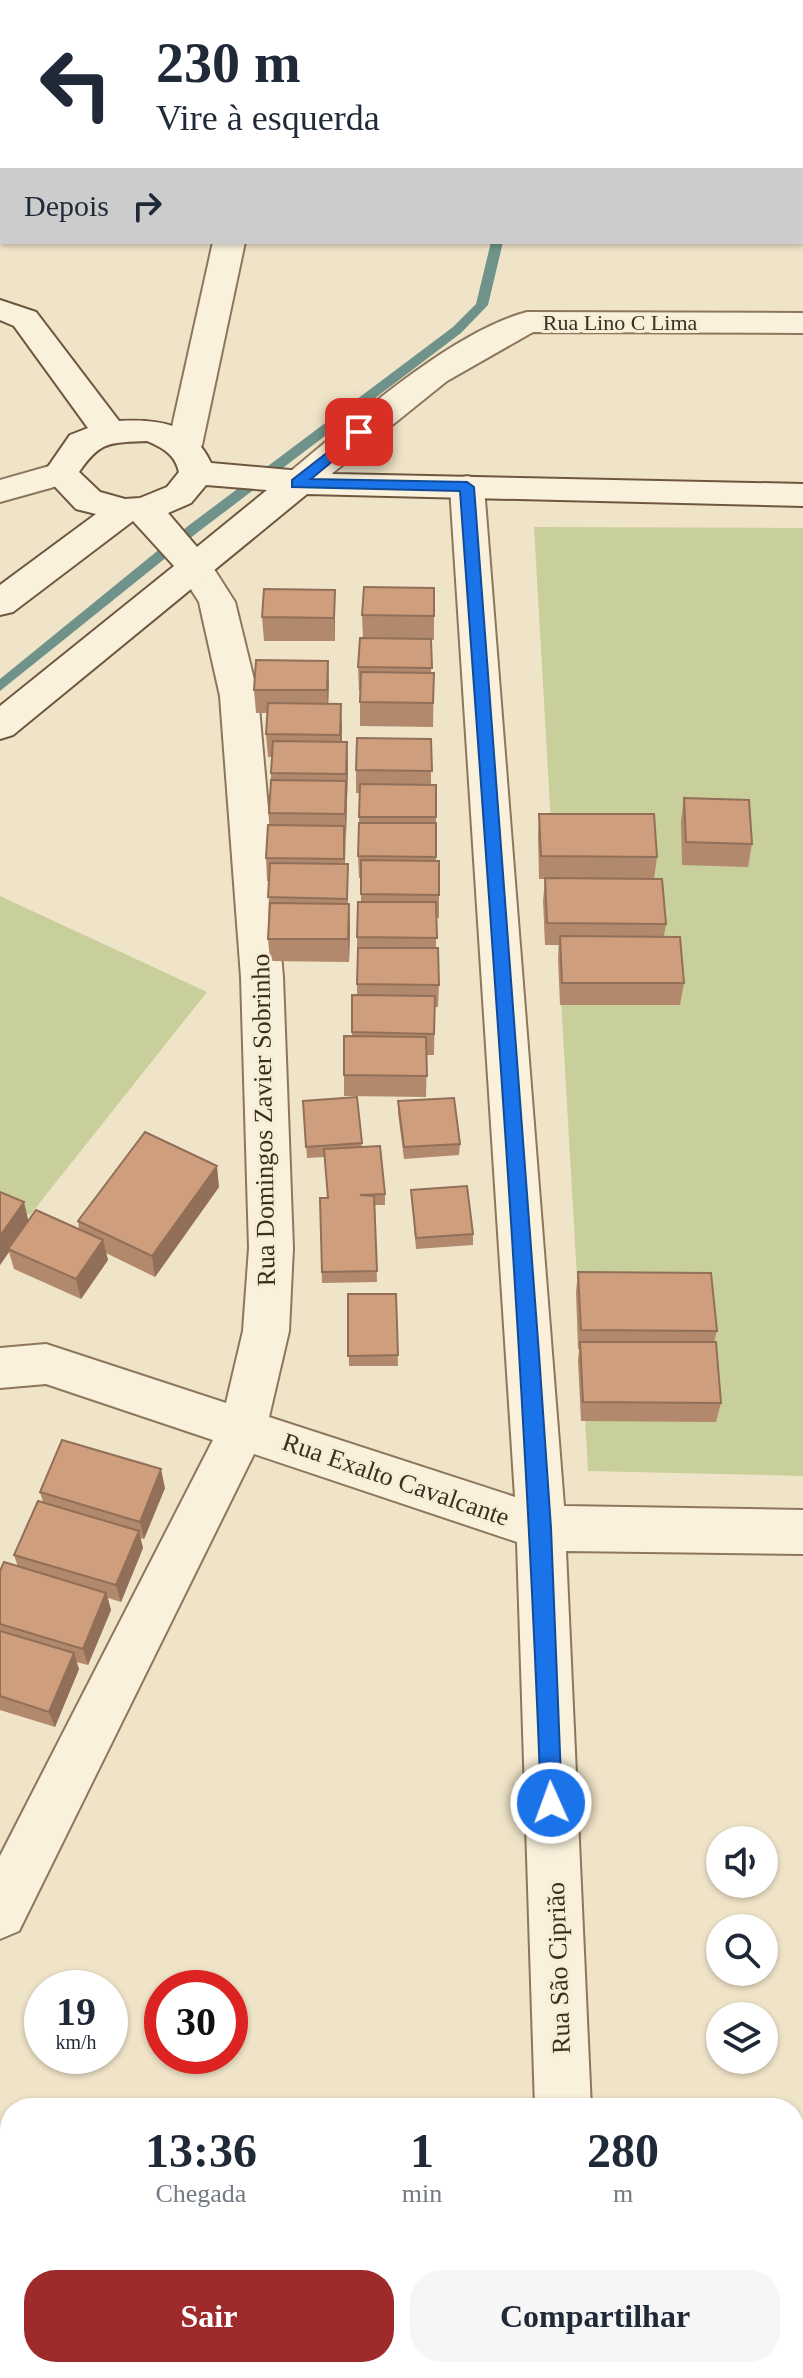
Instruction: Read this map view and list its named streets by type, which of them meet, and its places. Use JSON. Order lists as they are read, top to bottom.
{
  "streets": {
    "street": [
      "Rua Lino C Lima",
      "Rua Domingos Zavier Sobrinho",
      "Rua Exalto Cavalcante",
      "Rua São Ciprião"
    ]
  },
  "crossings": [
    ["Rua Lino C Lima", "Rua Domingos Zavier Sobrinho"],
    ["Rua Domingos Zavier Sobrinho", "Rua Exalto Cavalcante"],
    ["Rua Exalto Cavalcante", "Rua São Ciprião"]
  ],
  "page": {
    "turn": ["230 m", "Vire à esquerda"],
    "then": "Depois",
    "speed": "19 km/h",
    "limit": "30",
    "eta": [
      "13:36",
      "Chegada",
      "1",
      "min",
      "280",
      "m"
    ],
    "buttons": ["Sair", "Compartilhar"]
  }
}
